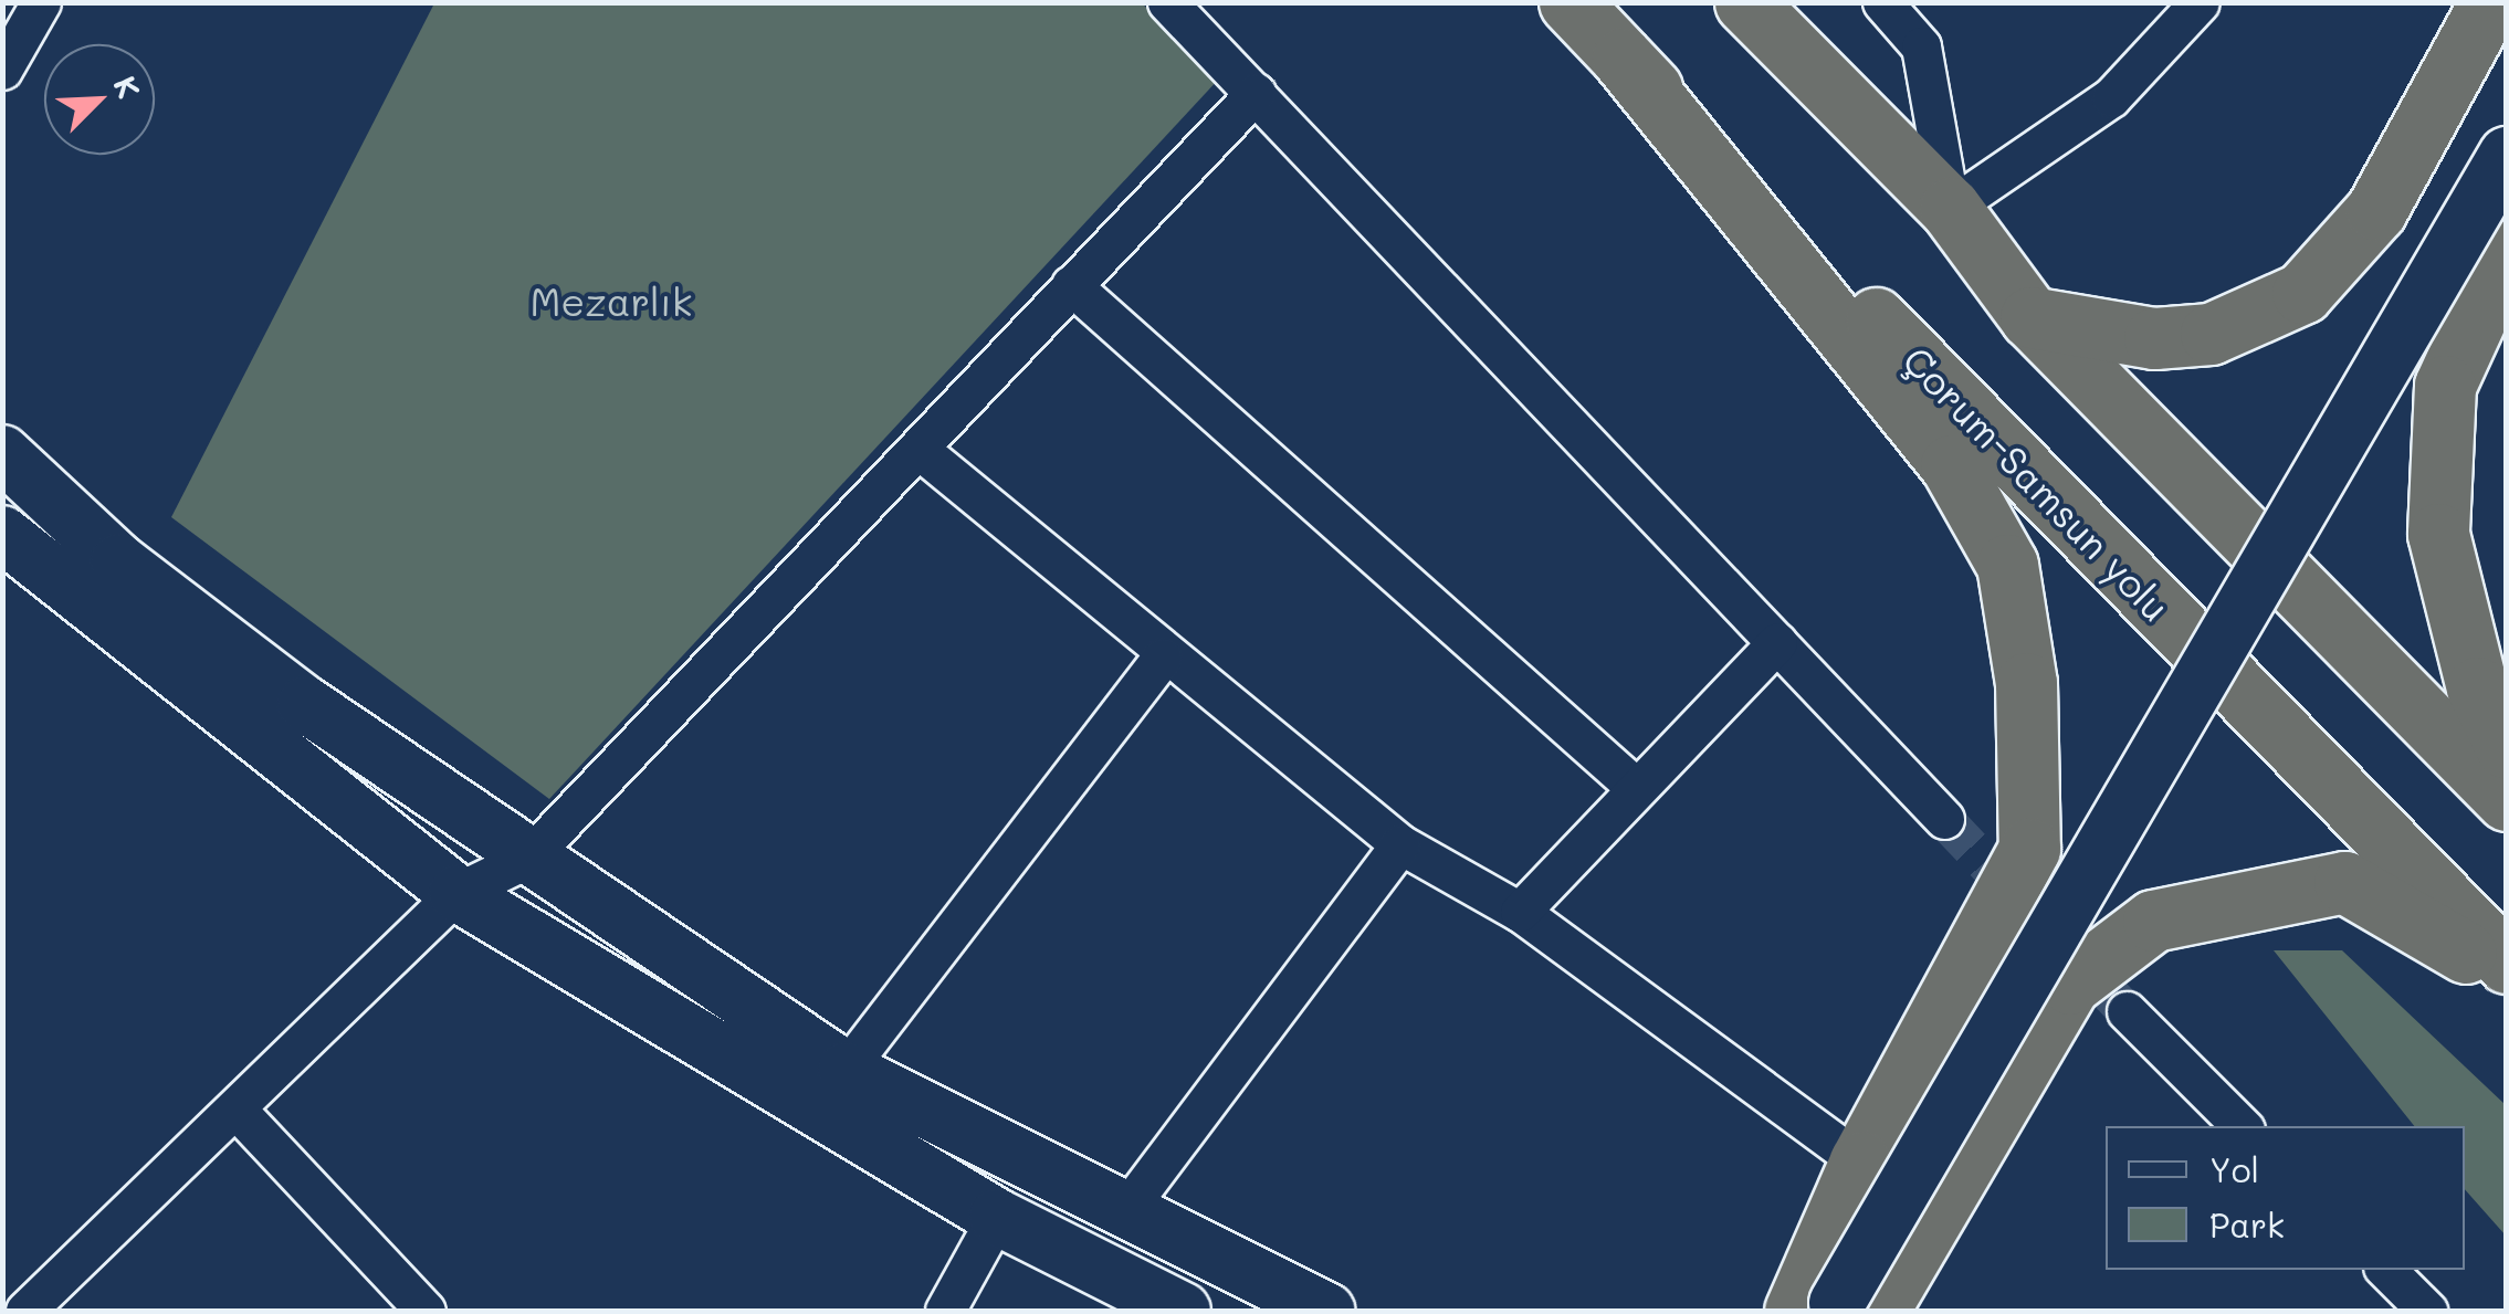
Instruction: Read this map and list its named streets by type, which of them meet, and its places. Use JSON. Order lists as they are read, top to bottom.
{
  "streets": {
    "highway": ["Çorum-Samsun yolu"]
  },
  "parks": ["Mezarlık"],
  "legend": ["Yol", "Park"],
  "north": "top right"
}
